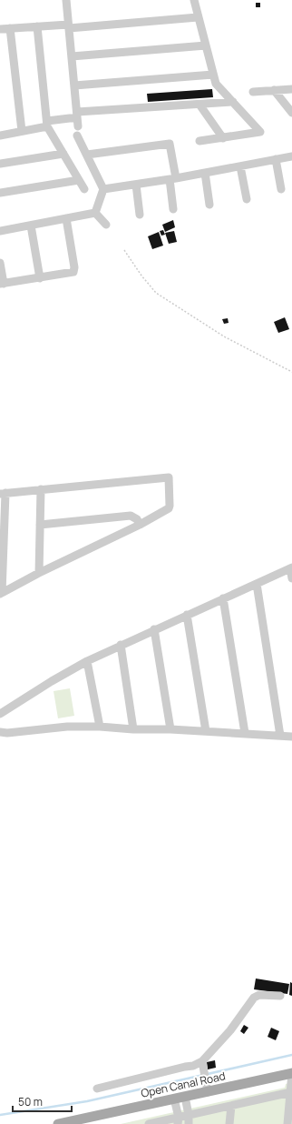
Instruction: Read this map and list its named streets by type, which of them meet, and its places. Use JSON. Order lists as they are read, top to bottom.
{
  "streets": {
    "main road": ["Open Canal Road"]
  },
  "scale_bar": "50 m"
}
